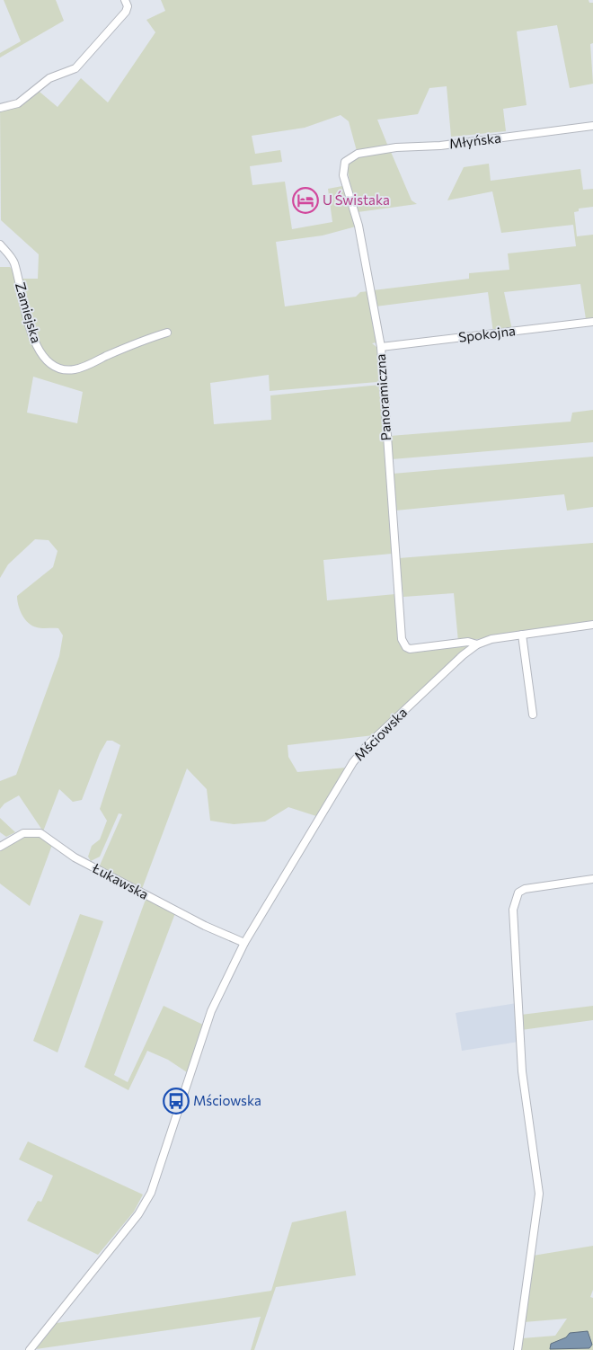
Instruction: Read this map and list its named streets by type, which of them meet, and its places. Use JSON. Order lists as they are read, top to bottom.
{
  "streets": {
    "street": [
      "Młyńska",
      "Zamiejska",
      "Spokojna",
      "Panoramiczna",
      "Mściowska",
      "Łukawska"
    ]
  },
  "crossings": [
    ["Młyńska", "Panoramiczna"],
    ["Spokojna", "Panoramiczna"],
    ["Panoramiczna", "Mściowska"],
    ["Mściowska", "Łukawska"]
  ],
  "places": {
    "hotel": ["U Świstaka"],
    "bus stop": ["Mściowska"]
  }
}
